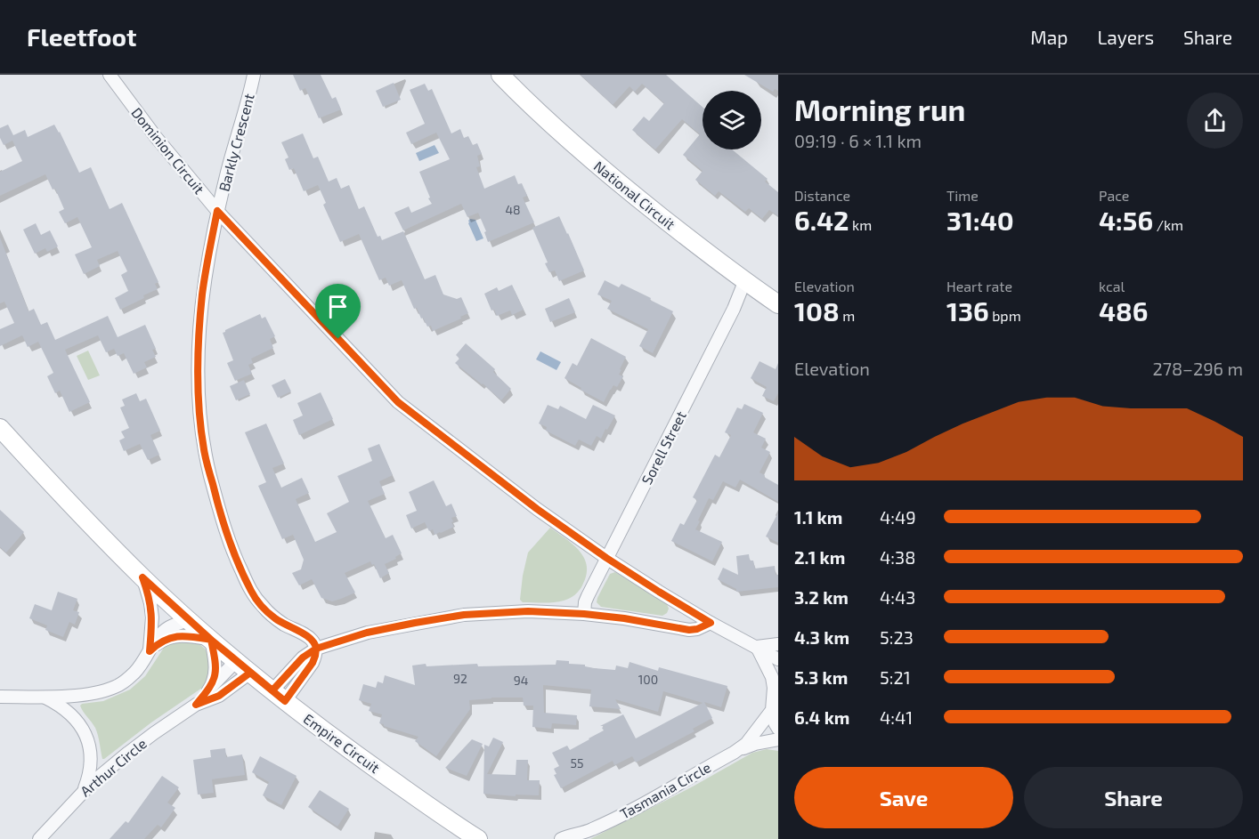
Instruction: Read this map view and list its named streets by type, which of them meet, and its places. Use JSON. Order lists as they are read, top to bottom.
{
  "streets": {
    "street": [
      "Barkly Crescent",
      "Dominion Circuit",
      "National Circuit",
      "Sorell Street",
      "Empire Circuit",
      "Arthur Circle",
      "Tasmania Circle"
    ]
  },
  "crossings": [
    ["Barkly Crescent", "Dominion Circuit"],
    ["Dominion Circuit", "Sorell Street"],
    ["National Circuit", "Sorell Street"],
    ["Empire Circuit", "Arthur Circle"]
  ],
  "house_numbers": [
    "48",
    "92",
    "100",
    "94",
    "55"
  ],
  "page": {
    "header": "Fleetfoot",
    "nav": ["Map", "Layers", "Share"],
    "heading": ["Morning run", "09:19 · 6 × 1.1 km"],
    "stats": [
      ["Distance", "6.42 km"],
      ["Time", "31:40"],
      ["Pace", "4:56 /km"],
      ["Elevation", "108 m"],
      ["Heart rate", "136 bpm"],
      ["kcal", "486"]
    ],
    "chart": ["Elevation", "278–296 m"],
    "list": [
      {
        "name": "1.1 km",
        "note": "4:49"
      },
      {
        "name": "2.1 km",
        "note": "4:38"
      },
      {
        "name": "3.2 km",
        "note": "4:43"
      },
      {
        "name": "4.3 km",
        "note": "5:23"
      },
      {
        "name": "5.3 km",
        "note": "5:21"
      },
      {
        "name": "6.4 km",
        "note": "4:41"
      }
    ],
    "buttons": ["Save", "Share"]
  }
}
